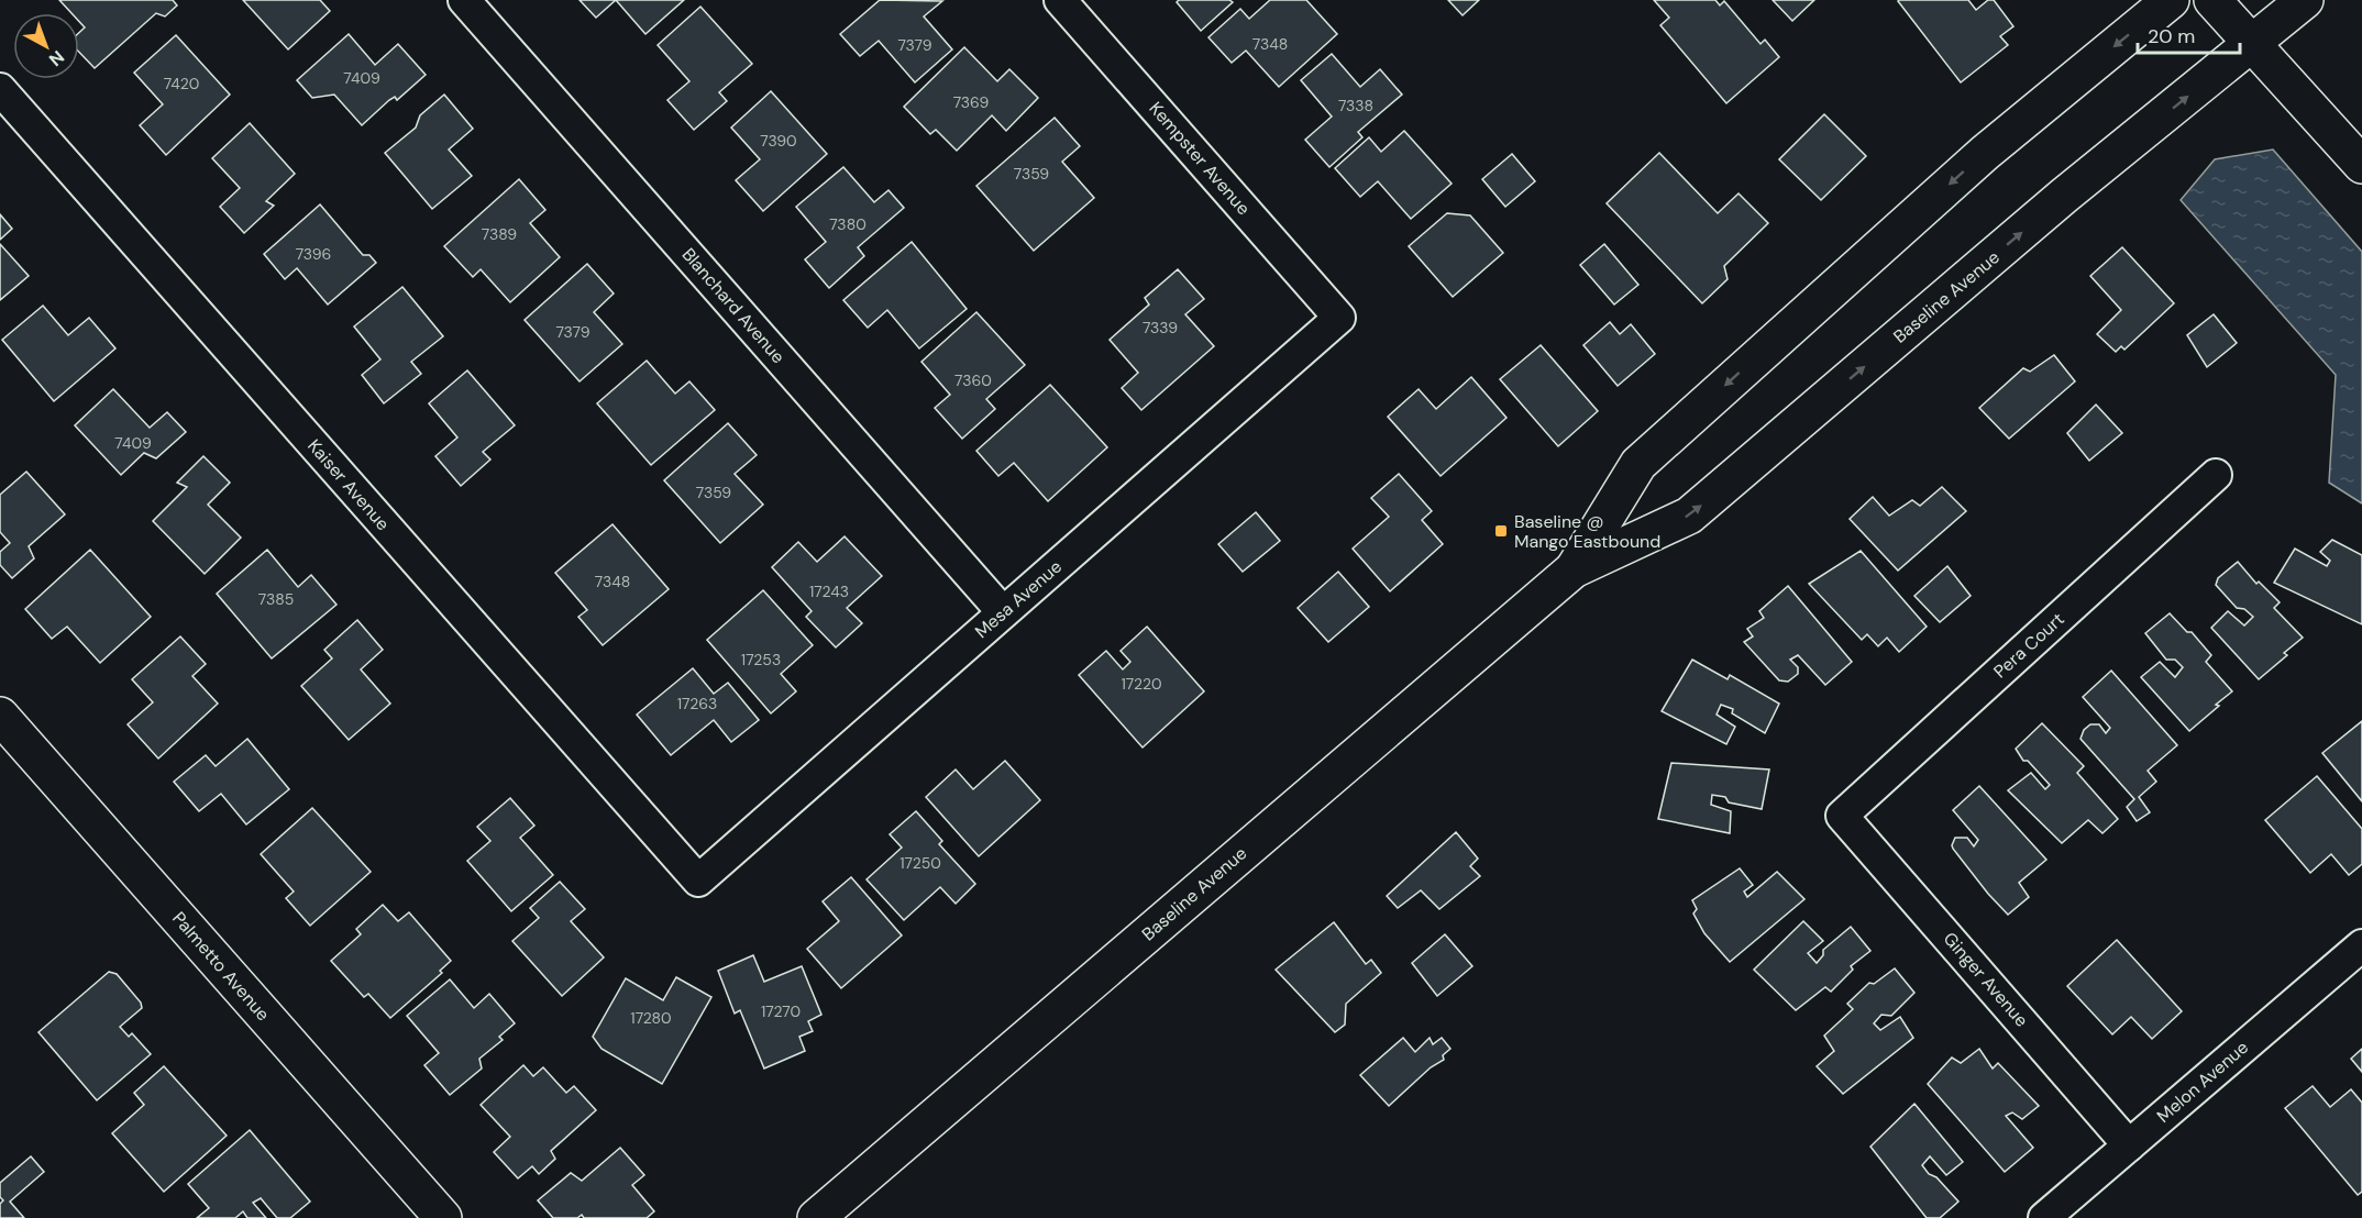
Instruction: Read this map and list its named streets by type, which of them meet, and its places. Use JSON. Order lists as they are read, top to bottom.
{
  "streets": {
    "main road": ["Baseline Avenue", "Palmetto Avenue"],
    "street": [
      "Kempster Avenue",
      "Blanchard Avenue",
      "Kaiser Avenue",
      "Mesa Avenue",
      "Pera Court",
      "Ginger Avenue",
      "Melon Avenue"
    ]
  },
  "crossings": [
    ["Kempster Avenue", "Mesa Avenue"],
    ["Blanchard Avenue", "Mesa Avenue"],
    ["Kaiser Avenue", "Mesa Avenue"],
    ["Pera Court", "Ginger Avenue"],
    ["Ginger Avenue", "Melon Avenue"]
  ],
  "places": {
    "transit": ["Baseline @ Mango Eastbound"]
  },
  "house_numbers": [
    "7348",
    "7379",
    "7409",
    "7420",
    "7369",
    "7338",
    "7390",
    "7359",
    "7380",
    "7389",
    "7396",
    "7339",
    "7379",
    "7360",
    "7409",
    "7359",
    "7348",
    "17243",
    "7385",
    "17253",
    "17220",
    "17263",
    "17250",
    "17270",
    "17280"
  ],
  "scale_bar": "20 m",
  "north": "bottom right"
}
